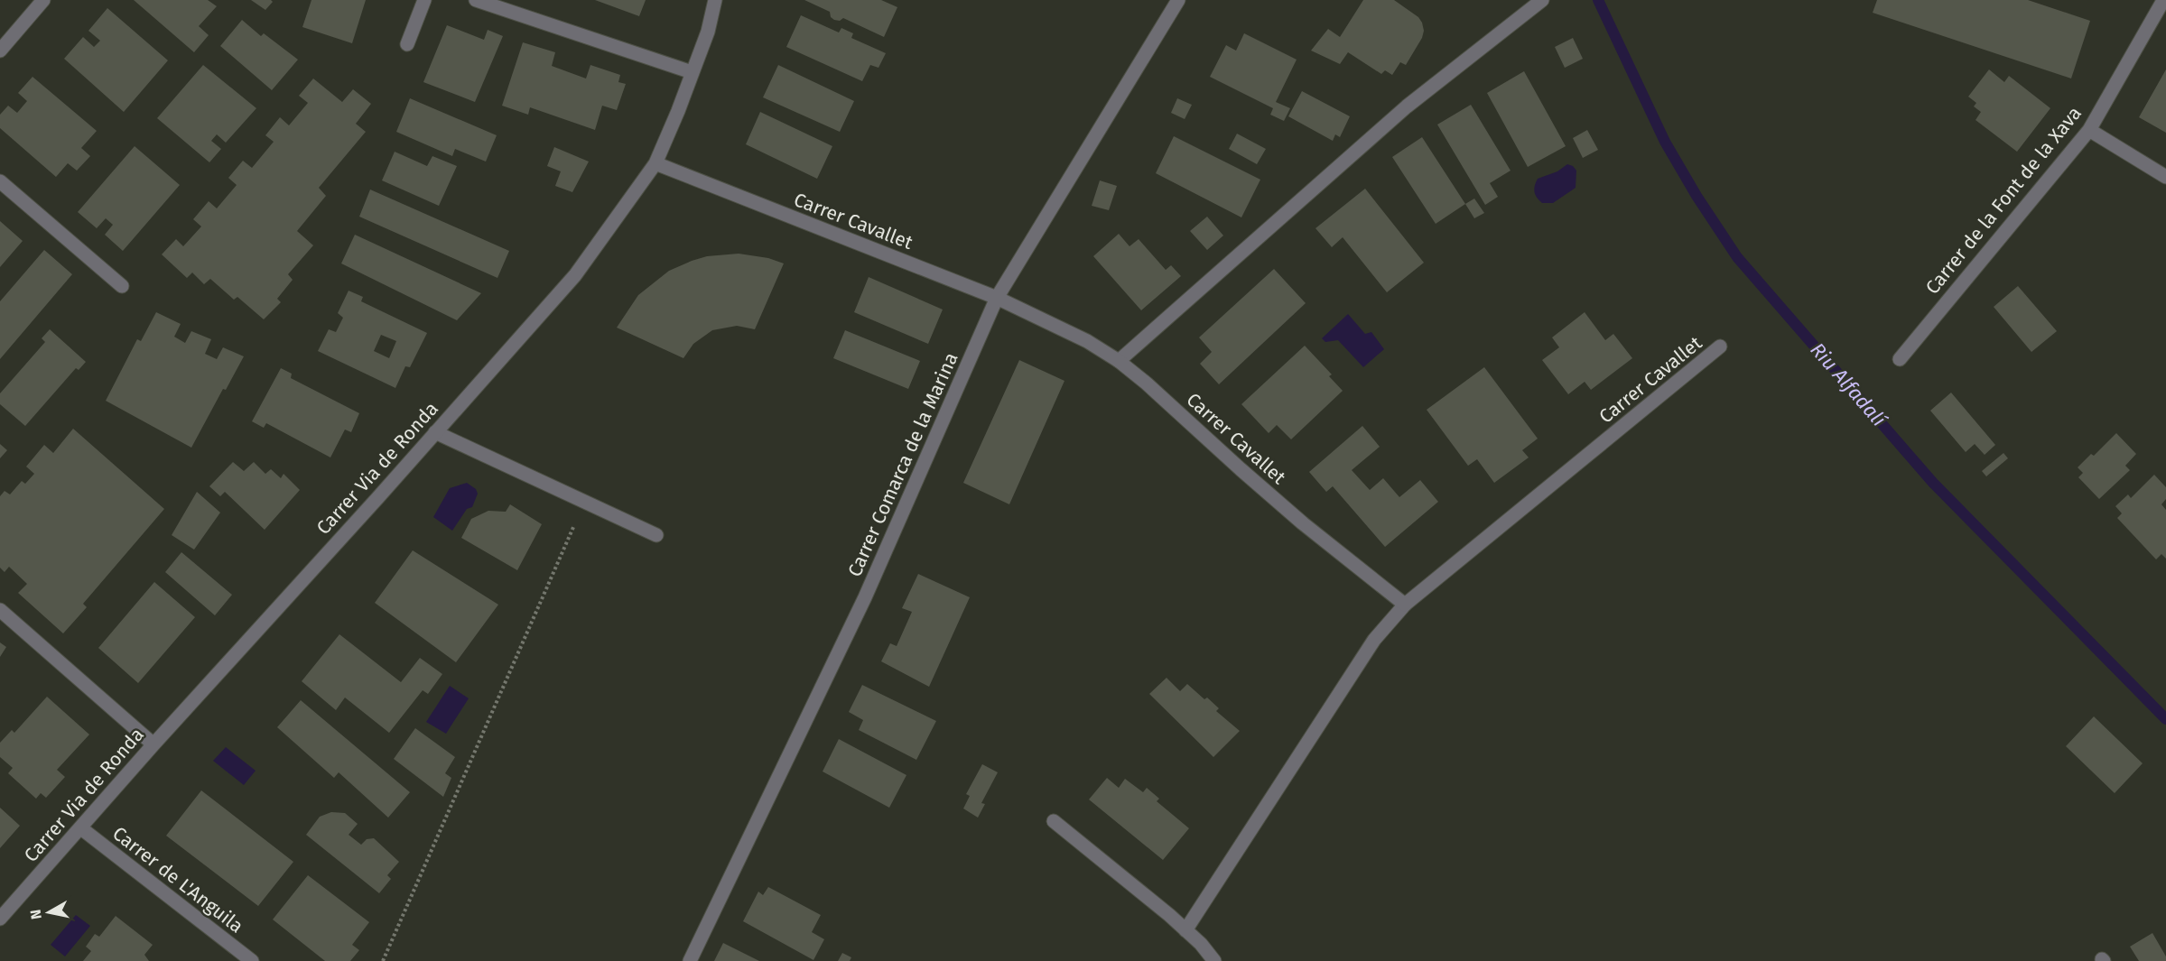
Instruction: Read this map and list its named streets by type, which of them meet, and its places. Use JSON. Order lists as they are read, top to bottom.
{
  "streets": {
    "street": [
      "Carrer de la Font de la Xava",
      "Carrer Cavallet",
      "Carrer Comarca de la Marina",
      "Carrer Via de Ronda",
      "Carrer de L'Anguila"
    ]
  },
  "crossings": [
    ["Carrer Cavallet", "Carrer Comarca de la Marina"],
    ["Carrer Cavallet", "Carrer Via de Ronda"],
    ["Carrer Via de Ronda", "Carrer de L'Anguila"]
  ],
  "water": ["Riu Alfadalí"],
  "north": "left"
}
